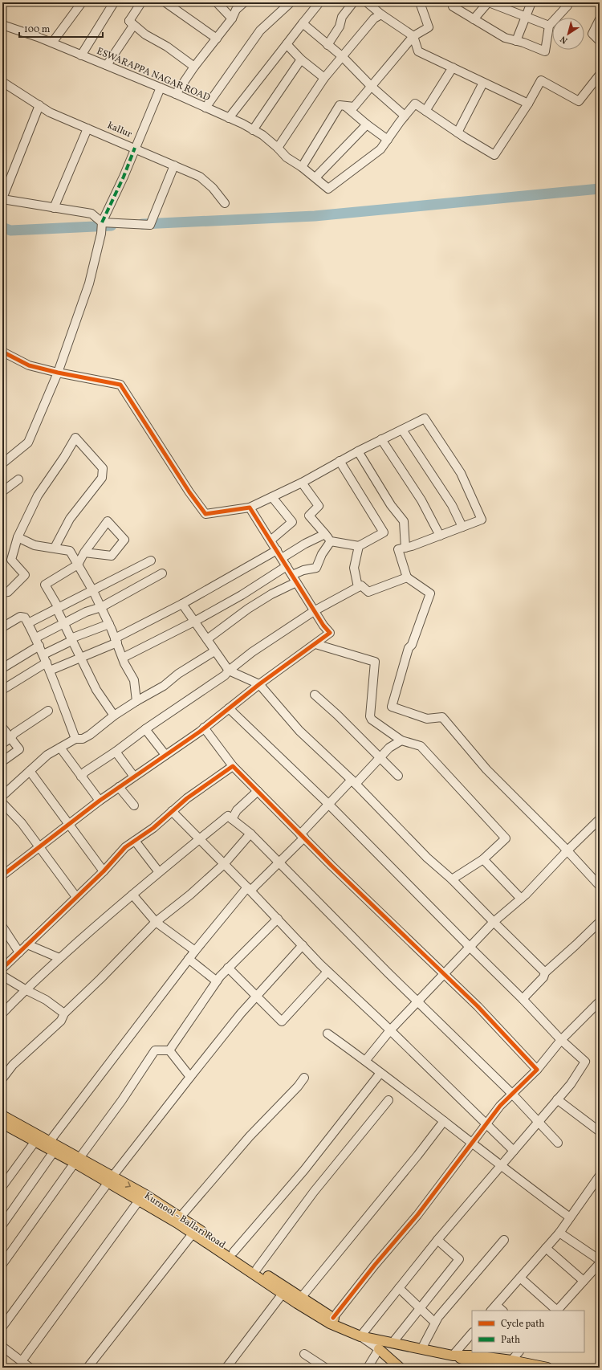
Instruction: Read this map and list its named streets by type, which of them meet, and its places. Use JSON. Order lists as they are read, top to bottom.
{
  "streets": {
    "main road": ["Kurnool - Ballari Road"],
    "street": ["ESWARAPPA NAGAR ROAD", "kallur"]
  },
  "legend": ["Cycle path", "Path"],
  "scale_bar": "100 m",
  "north": "bottom left"
}
